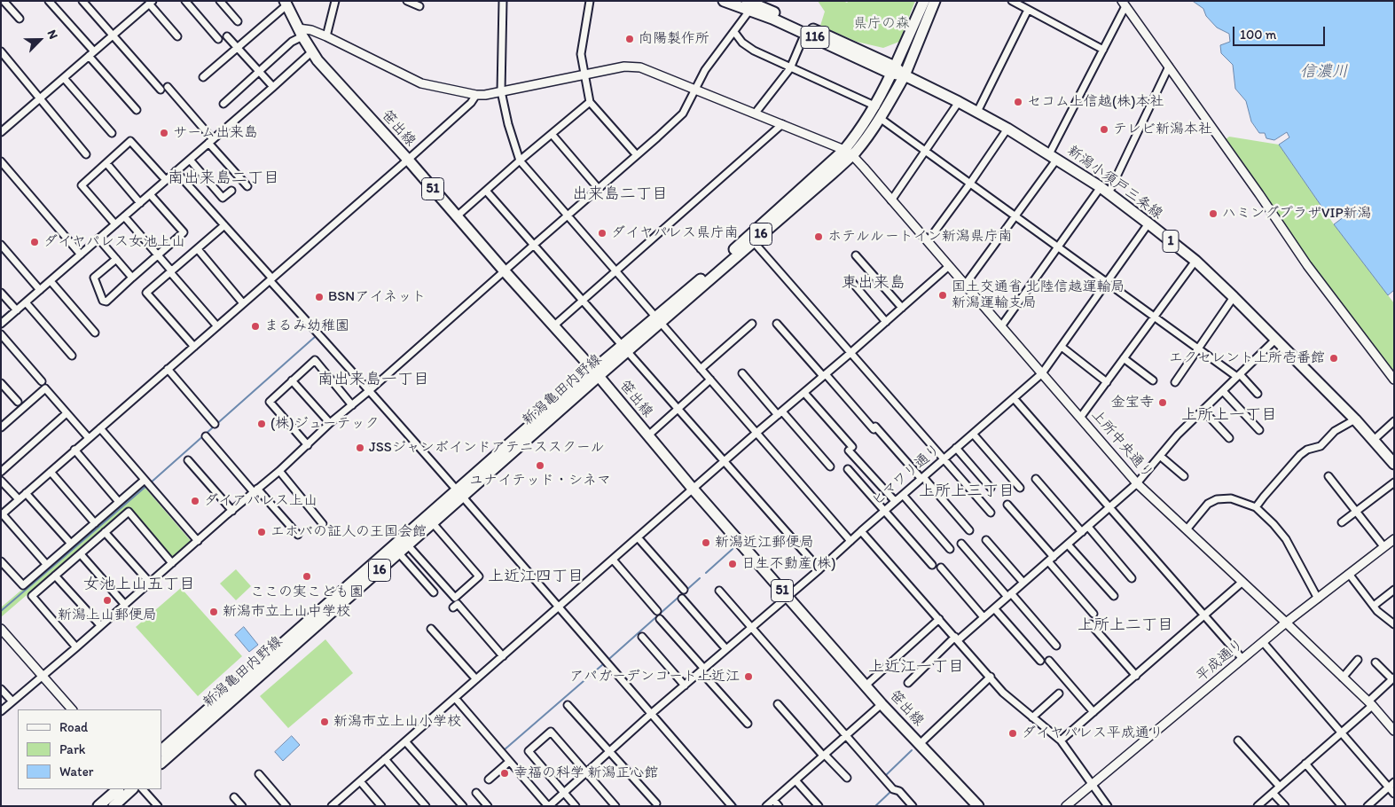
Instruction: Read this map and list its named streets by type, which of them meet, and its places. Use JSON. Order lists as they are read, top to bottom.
{
  "streets": {
    "main road": [
      "116",
      "笹出線",
      "新潟小須戸三条線",
      "51",
      "16",
      "1",
      "新潟亀田内野線"
    ],
    "street": ["上所中央通り", "ヒマワリ通り", "平成通り"]
  },
  "crossings": [
    ["116", "新潟小須戸三条線"],
    ["116", "新潟亀田内野線"],
    ["笹出線", "新潟亀田内野線"],
    ["笹出線", "ヒマワリ通り"],
    ["新潟小須戸三条線", "新潟亀田内野線"],
    ["新潟小須戸三条線", "ヒマワリ通り"],
    ["新潟亀田内野線", "上所中央通り"],
    ["上所中央通り", "ヒマワリ通り"],
    ["上所中央通り", "平成通り"]
  ],
  "districts": [
    "南出来島二丁目",
    "出来島二丁目",
    "東出来島",
    "南出来島一丁目",
    "上所上一丁目",
    "上所上三丁目",
    "上近江四丁目",
    "女池上山五丁目",
    "上所上二丁目",
    "上近江一丁目"
  ],
  "water": ["信濃川"],
  "parks": ["県庁の森"],
  "places": [
    "向陽製作所",
    "セコム上信越(株)本社",
    "テレビ新潟本社",
    "サーム出来島",
    "ハミングプラザVIP新潟",
    "ダイヤパレス県庁南",
    "ホテルルートイン新潟県庁南",
    "ダイヤパレス女池上山",
    "国土交通省 北陸信越運輸局 新潟運輸支局",
    "BSNアイネット",
    "まるみ幼稚園",
    "エクセレント上所壱番館",
    "金宝寺",
    "(株)ジューテック",
    "JSSジャンボインドアテニススクール",
    "ユナイテッド・シネマ",
    "ダイアパレス上山",
    "エホバの証人の王国会館",
    "新潟近江郵便局",
    "日生不動産(株)",
    "ここの実こども園",
    "新潟上山郵便局",
    "新潟市立上山中学校",
    "アパガーデンコート上近江",
    "新潟市立上山小学校",
    "ダイヤパレス平成通り",
    "幸福の科学 新潟正心館"
  ],
  "legend": ["Road", "Park", "Water"],
  "scale_bar": "100 m",
  "north": "top right"
}
